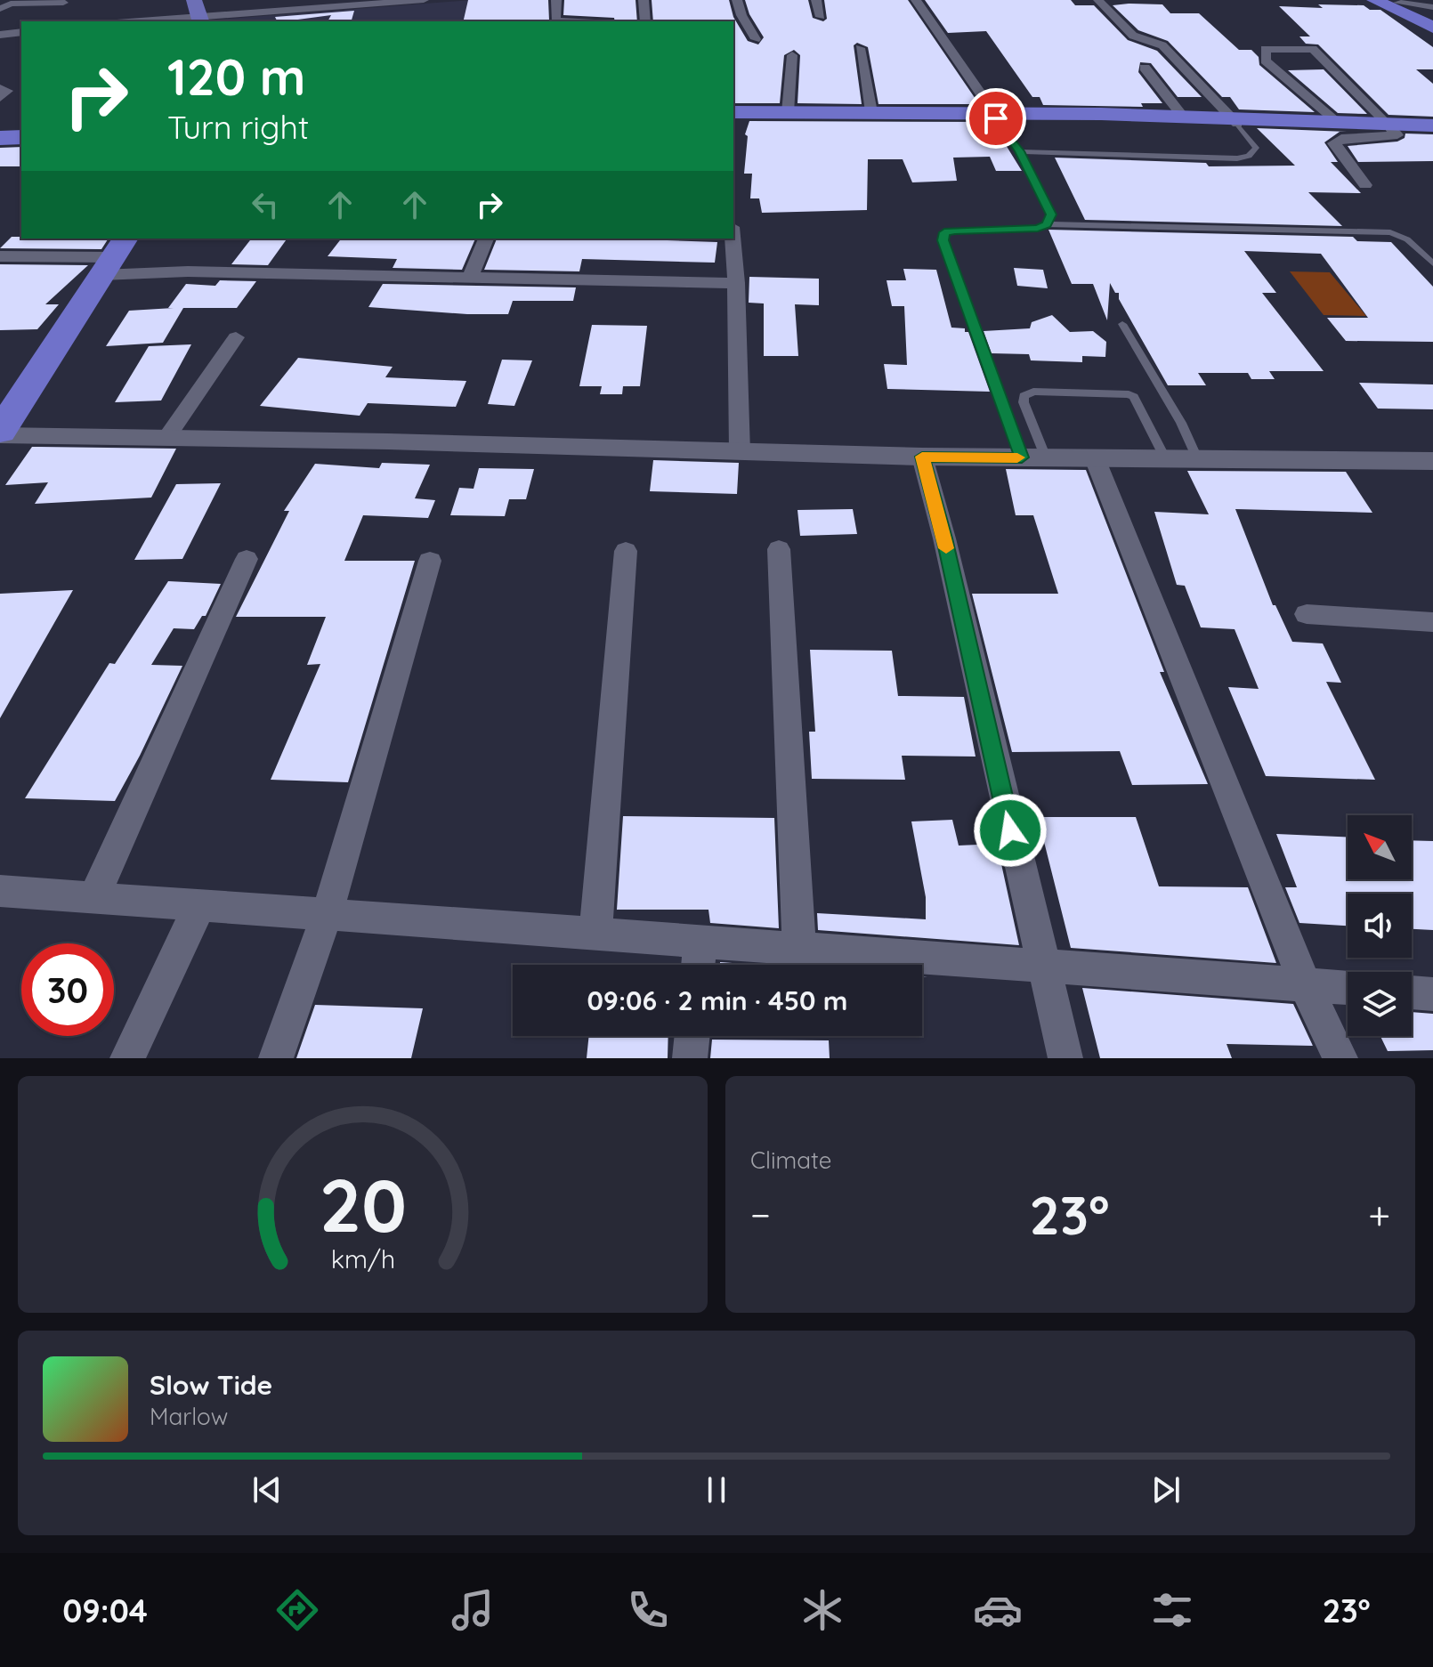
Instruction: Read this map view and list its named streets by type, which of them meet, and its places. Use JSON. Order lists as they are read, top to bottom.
{
  "north": "top left",
  "page": {
    "turn": ["120 m", "Turn right"],
    "limit": "30",
    "trip": "09:06 · 2 min · 450 m",
    "tile": "Climate",
    "heat": ["−", "23°", "+"],
    "song": ["Slow Tide", "Marlow"],
    "tabs": ["09:04", "23°"],
    "gauge": ["20", "km/h"]
  }
}
